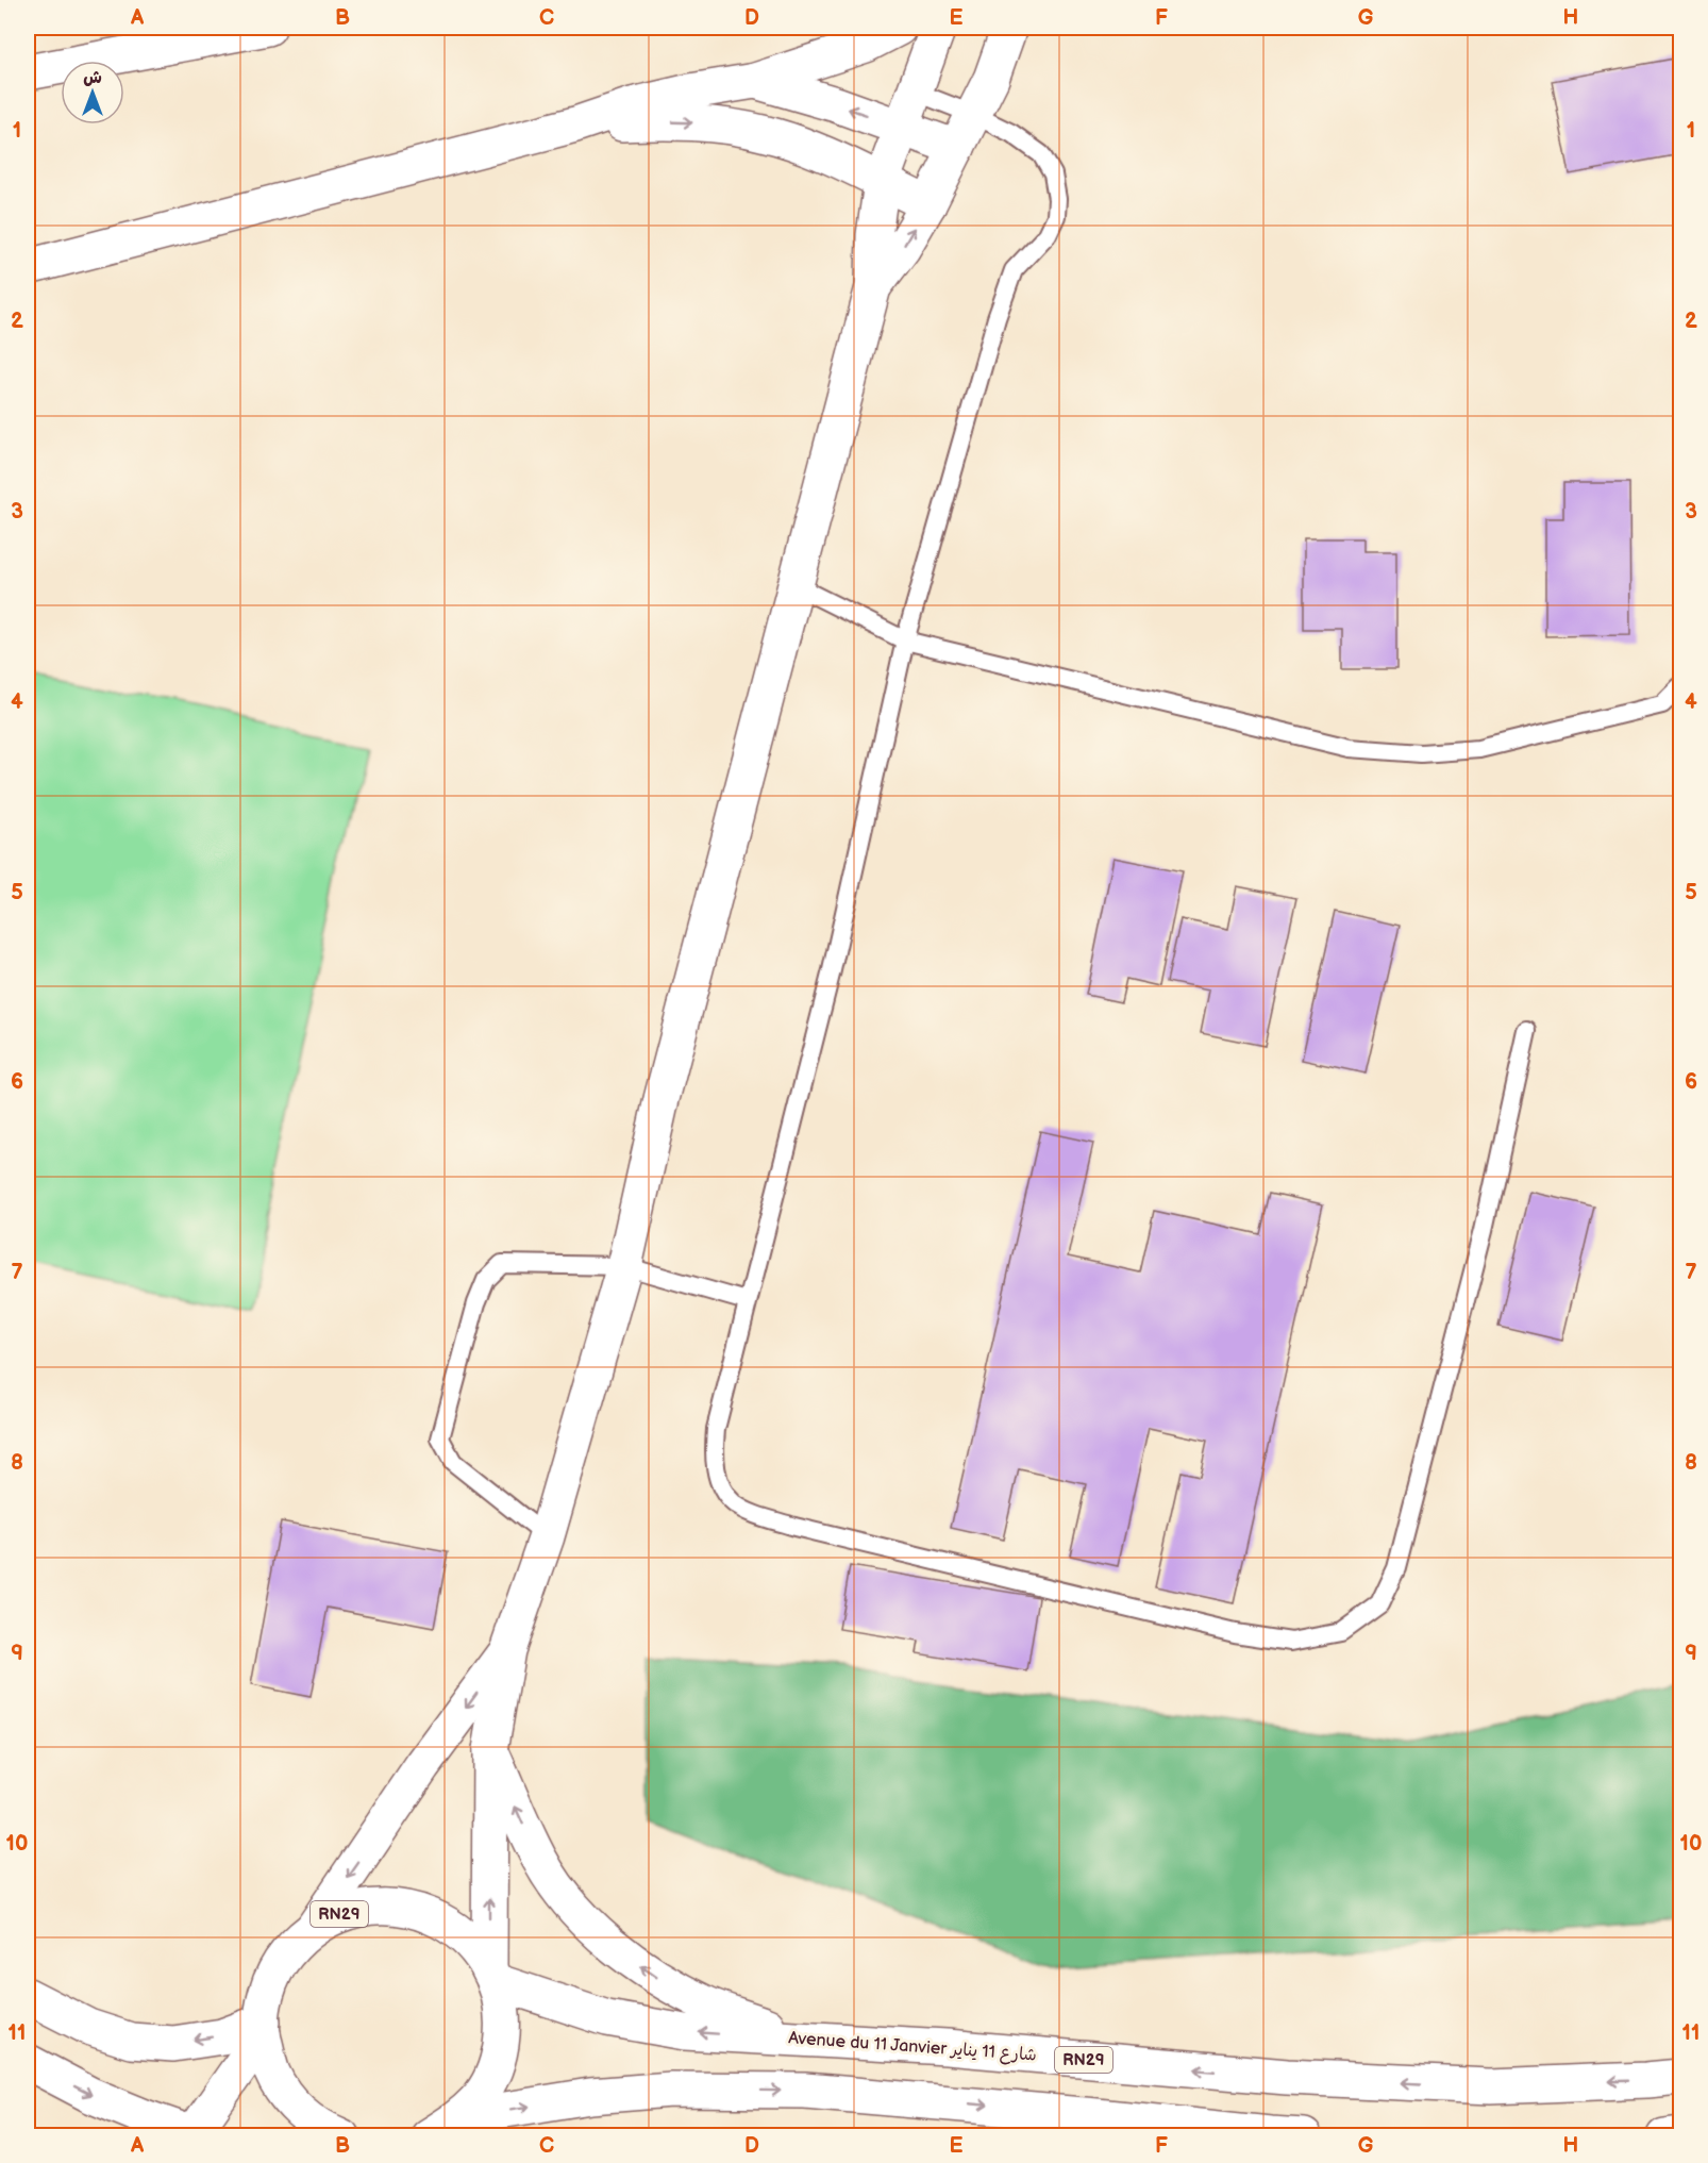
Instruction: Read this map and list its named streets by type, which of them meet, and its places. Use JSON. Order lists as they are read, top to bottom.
{
  "streets": {
    "street": ["RN29", "Avenue du 11 Janvier شارع 11 يناير"]
  },
  "crossings": [
    ["RN29", "Avenue du 11 Janvier شارع 11 يناير"]
  ],
  "north": "top",
  "grid": {
    "columns": [
      "A",
      "B",
      "C",
      "D",
      "E",
      "F",
      "G",
      "H"
    ],
    "rows": [
      "1",
      "2",
      "3",
      "4",
      "5",
      "6",
      "7",
      "8",
      "9",
      "10",
      "11"
    ]
  }
}
